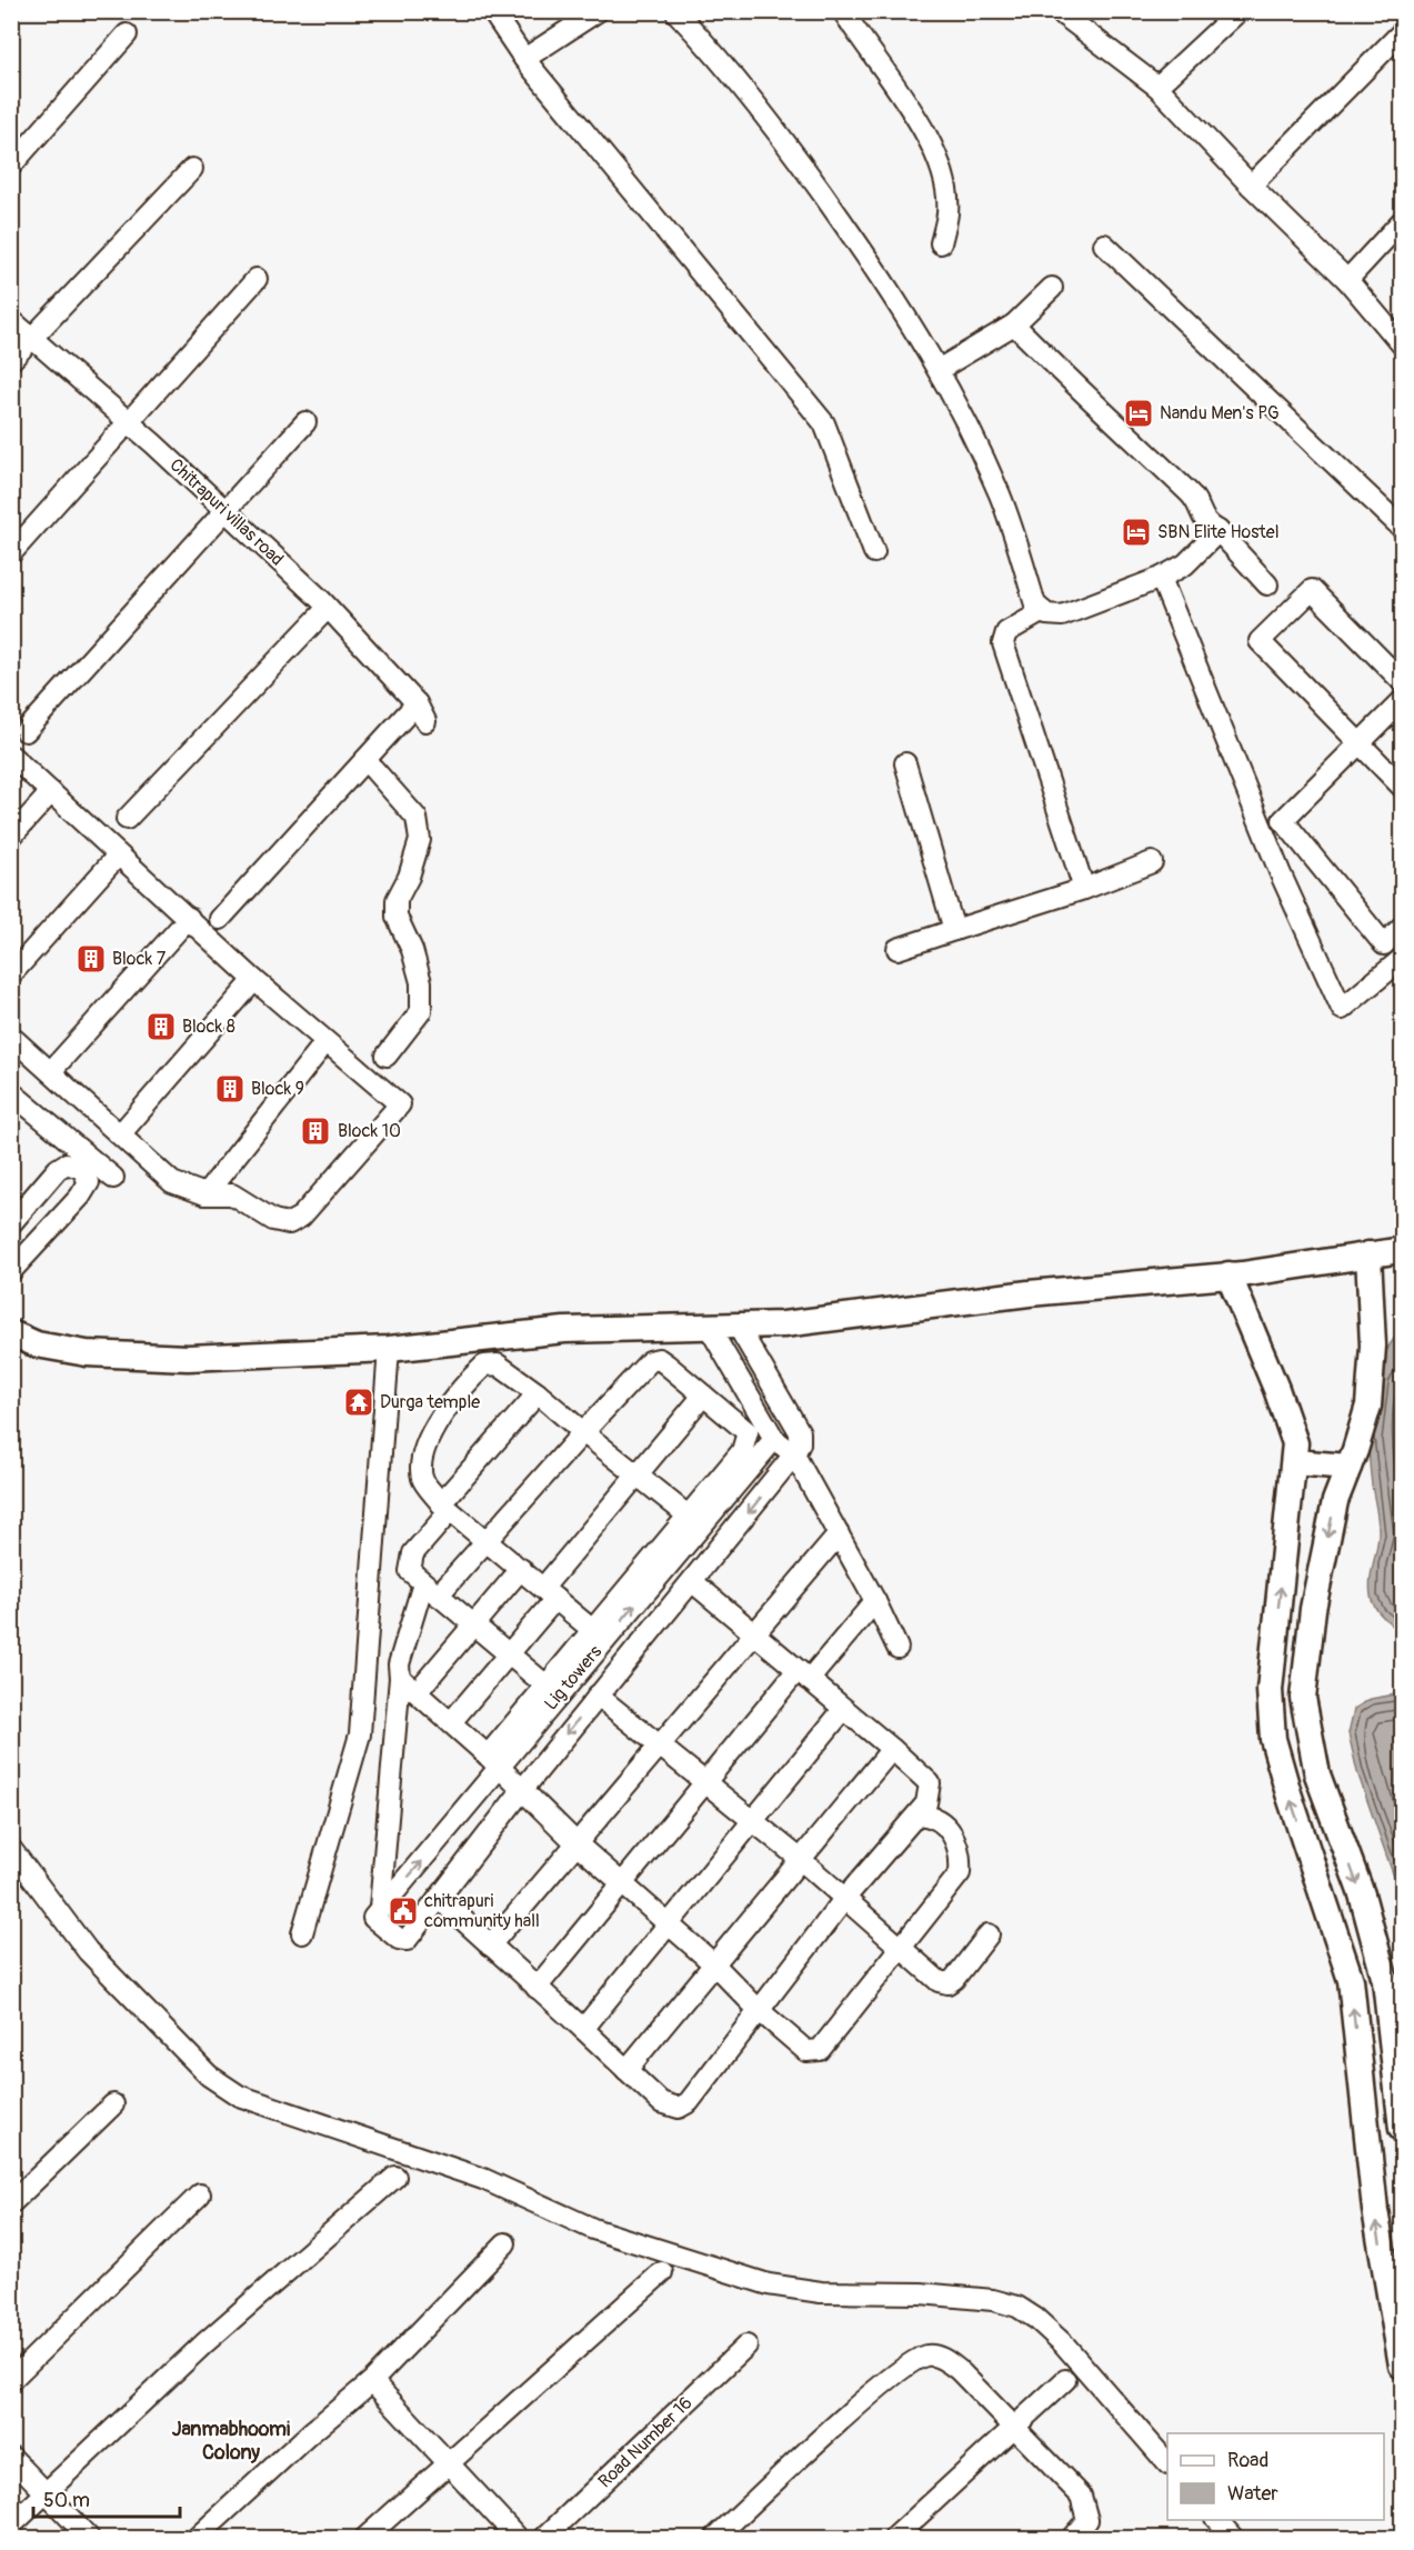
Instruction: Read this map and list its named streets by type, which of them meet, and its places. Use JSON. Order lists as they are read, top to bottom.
{
  "streets": {
    "street": ["Chitrapuri villas road", "Lig towers", "Road Number 16"]
  },
  "districts": ["Janmabhoomi Colony"],
  "places": {
    "hotel": ["Nandu Men's PG", "SBN Elite Hostel"],
    "building": [
      "Block 7",
      "Block 8",
      "Block 9",
      "Block 10"
    ],
    "temple": ["Durga temple"],
    "public building": ["chitrapuri community hall"]
  },
  "legend": ["Road", "Water"],
  "scale_bar": "50 m"
}
